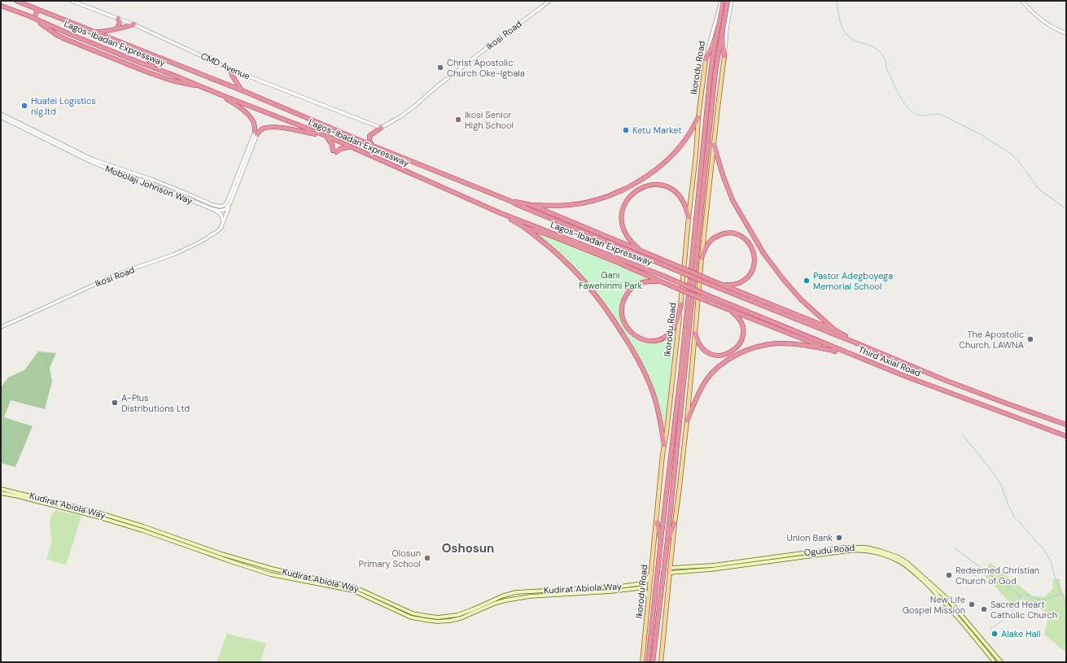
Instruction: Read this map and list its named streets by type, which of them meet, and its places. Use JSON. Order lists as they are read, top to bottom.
{
  "streets": {
    "highway": ["Lagos-Ibadan Expressway", "Ikorodu Road", "Third Axial Road"],
    "main road": ["Kudirat Abiola Way", "Ogudu Road"],
    "street": ["Ikosi Road", "CMD Avenue", "Mobolaji Johnson Way"]
  },
  "crossings": [
    ["Ikosi Road", "CMD Avenue"],
    ["Lagos-Ibadan Expressway", "Third Axial Road"],
    ["Ikorodu Road", "Kudirat Abiola Way"]
  ],
  "districts": ["Oshosun"],
  "parks": ["Gani Fawehinmi Park"],
  "places": [
    "Christ Apostolic Church Oke-Igbala",
    "Huafei Logistics nig.ltd",
    "Ikosi Senior High School",
    "Ketu Market",
    "Pastor Adegboyega Memorial School",
    "The Apostolic Church, LAWNA",
    "A-Plus Distributions Ltd",
    "Union Bank",
    "Olosun Primary School",
    "Redeemed Christian Church of God",
    "New Life Gospel Mission",
    "Sacred Heart Catholic Church",
    "Alake Hall"
  ]
}
